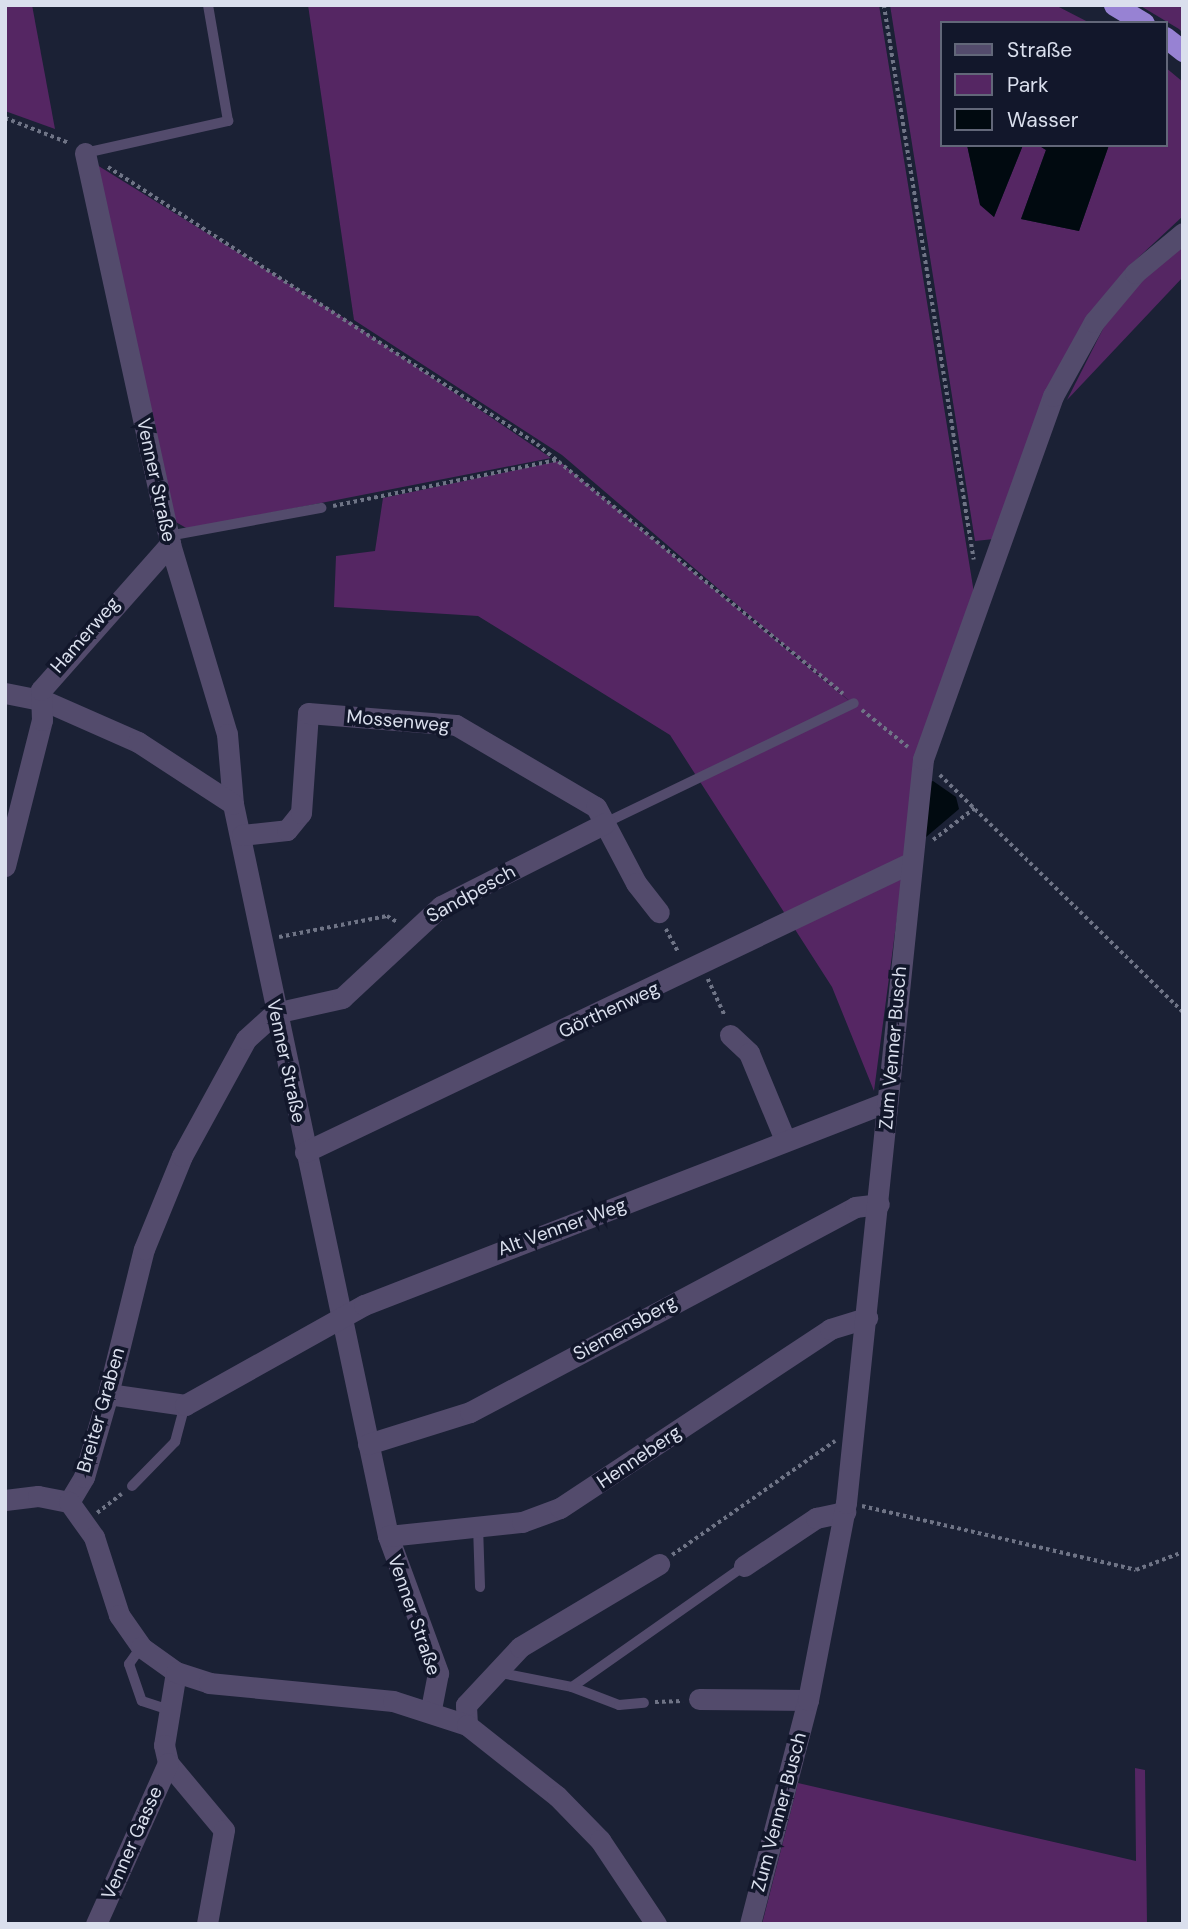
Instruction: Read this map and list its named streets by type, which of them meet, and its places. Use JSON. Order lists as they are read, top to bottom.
{
  "streets": {
    "street": [
      "Venner Straße",
      "Hamerweg",
      "Mossenweg",
      "Sandpesch",
      "Görthenweg",
      "Zum Venner Busch",
      "Alt Venner Weg",
      "Siemensberg",
      "Breiter Graben",
      "Henneberg",
      "Venner Gasse"
    ]
  },
  "crossings": [
    ["Venner Straße", "Hamerweg"],
    ["Venner Straße", "Mossenweg"],
    ["Venner Straße", "Sandpesch"],
    ["Venner Straße", "Görthenweg"],
    ["Venner Straße", "Alt Venner Weg"],
    ["Venner Straße", "Siemensberg"],
    ["Venner Straße", "Breiter Graben"],
    ["Venner Straße", "Henneberg"],
    ["Mossenweg", "Sandpesch"],
    ["Sandpesch", "Breiter Graben"],
    ["Görthenweg", "Zum Venner Busch"],
    ["Zum Venner Busch", "Alt Venner Weg"],
    ["Zum Venner Busch", "Siemensberg"],
    ["Zum Venner Busch", "Henneberg"]
  ],
  "legend": ["Straße", "Park", "Wasser"]
}
